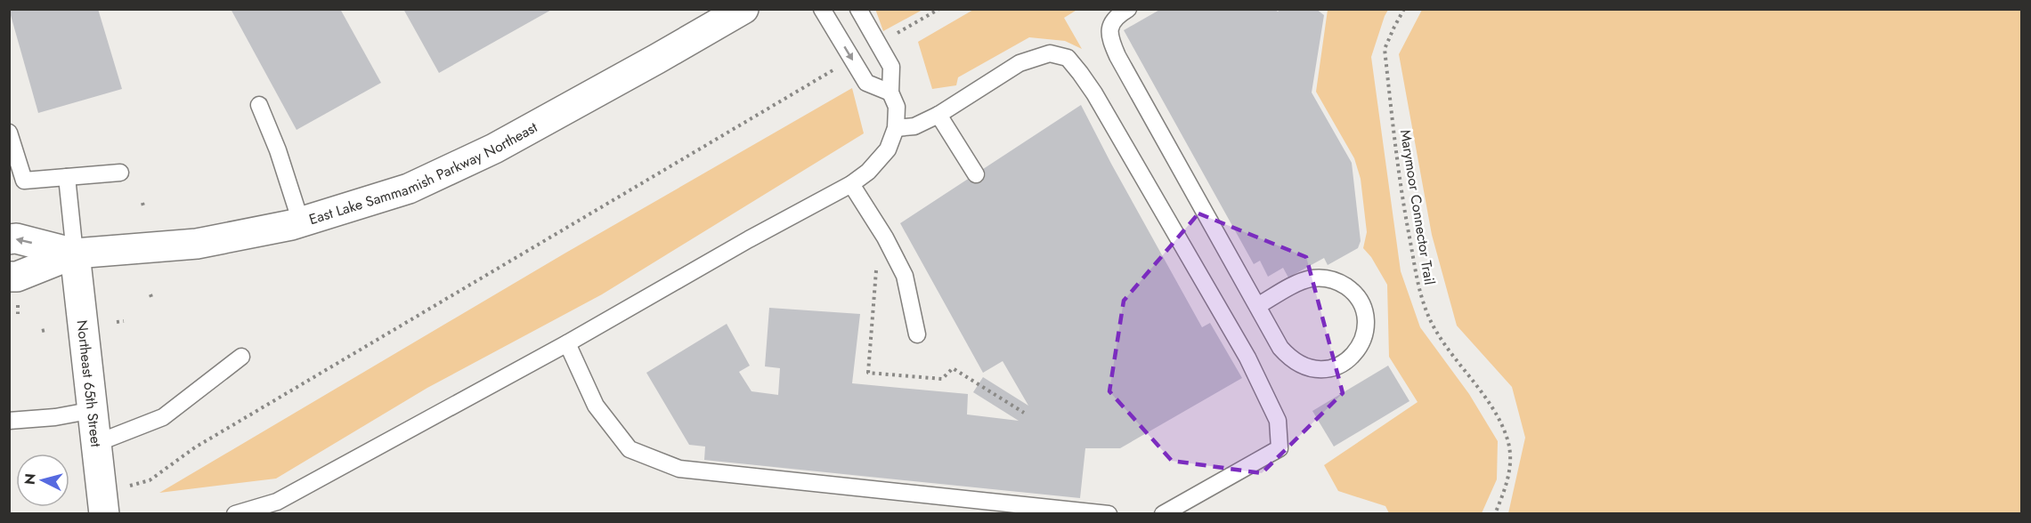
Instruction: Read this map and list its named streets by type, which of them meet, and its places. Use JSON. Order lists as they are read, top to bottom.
{
  "streets": {
    "main road": ["East Lake Sammamish Parkway Northeast", "Northeast 65th Street"],
    "path": ["Marymoor Connector Trail"]
  },
  "crossings": [
    ["East Lake Sammamish Parkway Northeast", "Northeast 65th Street"]
  ],
  "north": "left"
}
